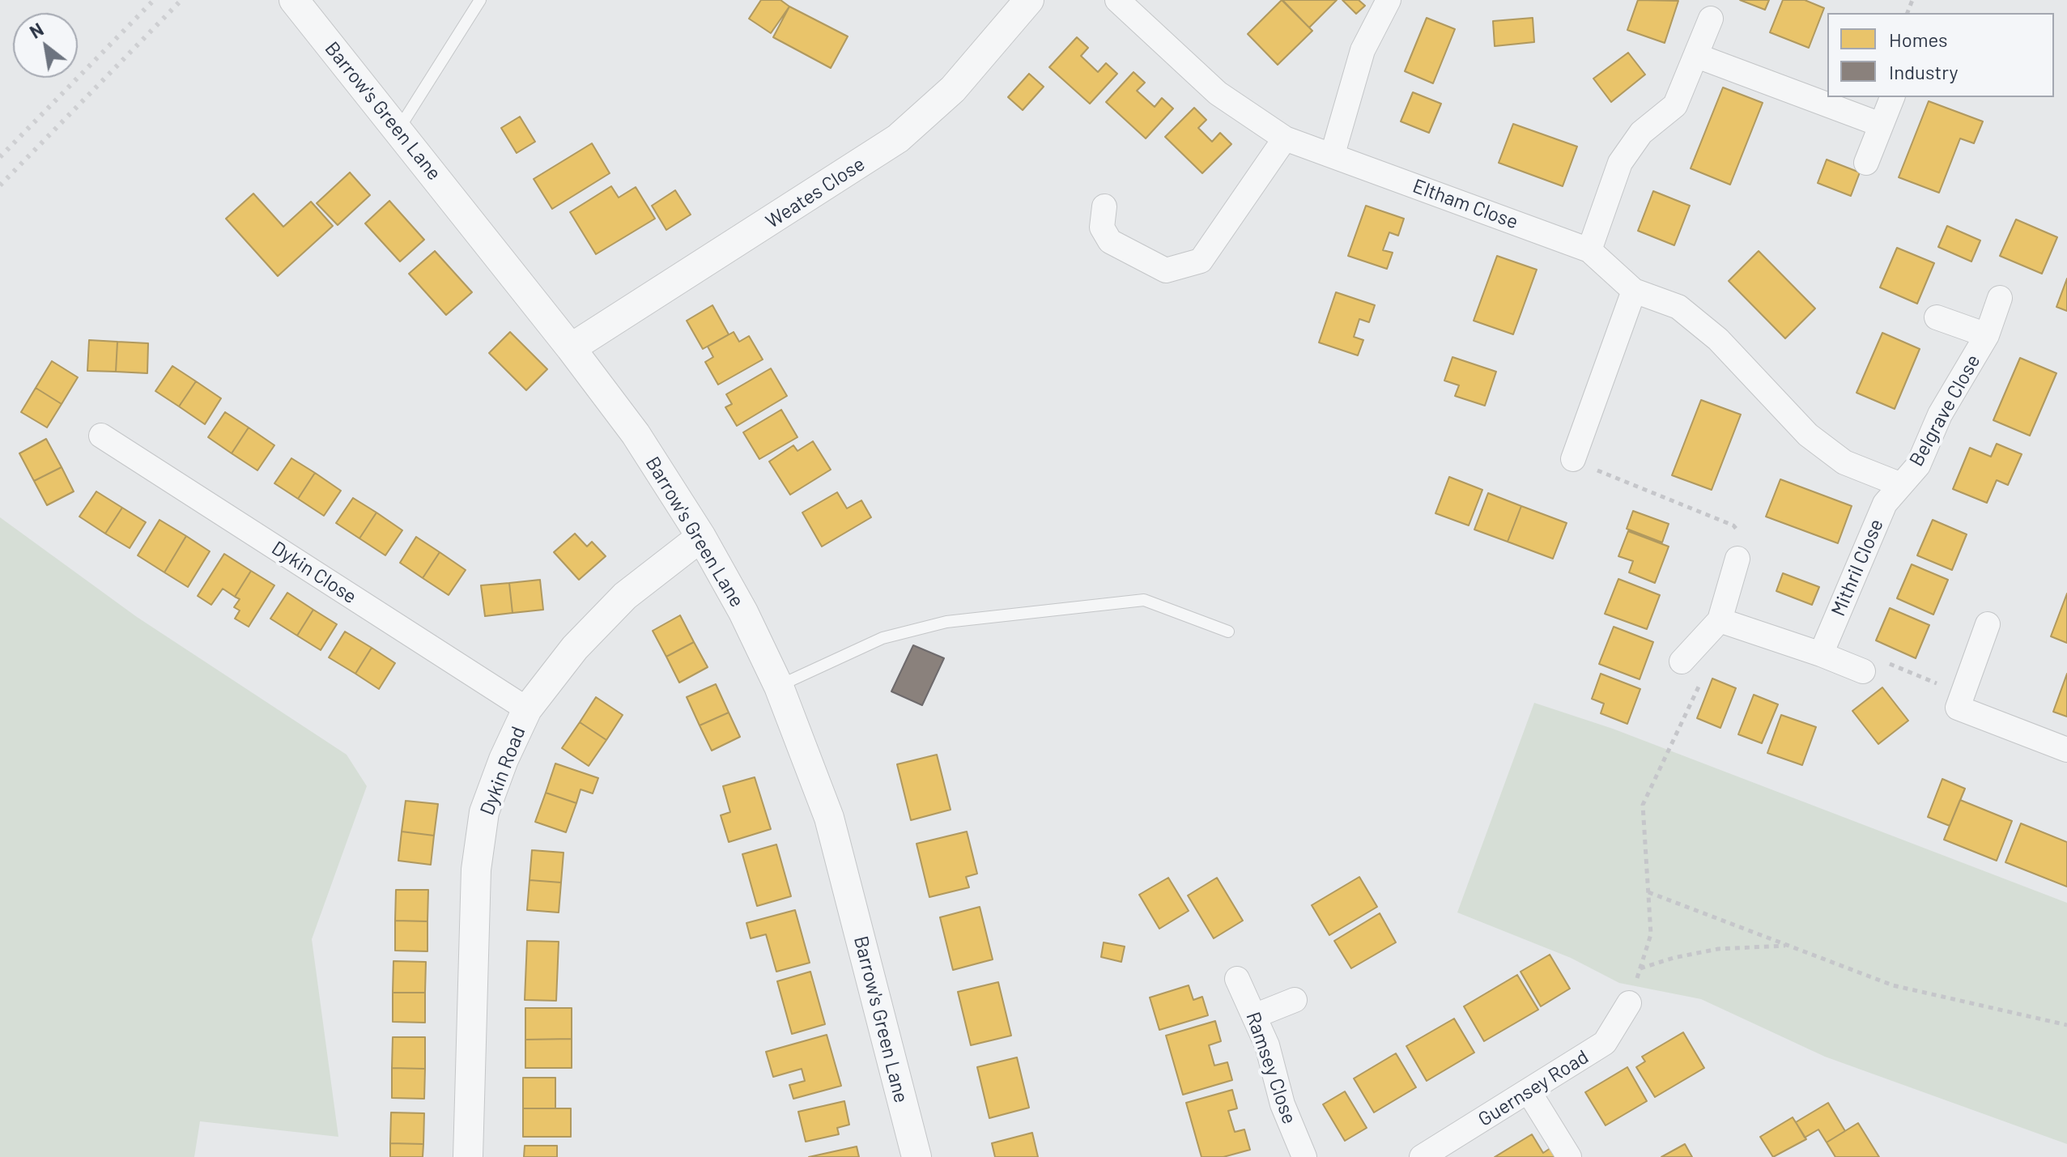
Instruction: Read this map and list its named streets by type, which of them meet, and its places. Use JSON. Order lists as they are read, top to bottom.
{
  "streets": {
    "street": [
      "Barrow's Green Lane",
      "Weates Close",
      "Eltham Close",
      "Belgrave Close",
      "Mithril Close",
      "Dykin Close",
      "Dykin Road",
      "Ramsey Close",
      "Guernsey Road"
    ]
  },
  "crossings": [
    ["Barrow's Green Lane", "Weates Close"],
    ["Barrow's Green Lane", "Dykin Road"],
    ["Eltham Close", "Belgrave Close"],
    ["Eltham Close", "Mithril Close"],
    ["Belgrave Close", "Mithril Close"],
    ["Dykin Close", "Dykin Road"]
  ],
  "legend": ["Homes", "Industry"],
  "north": "top left"
}
